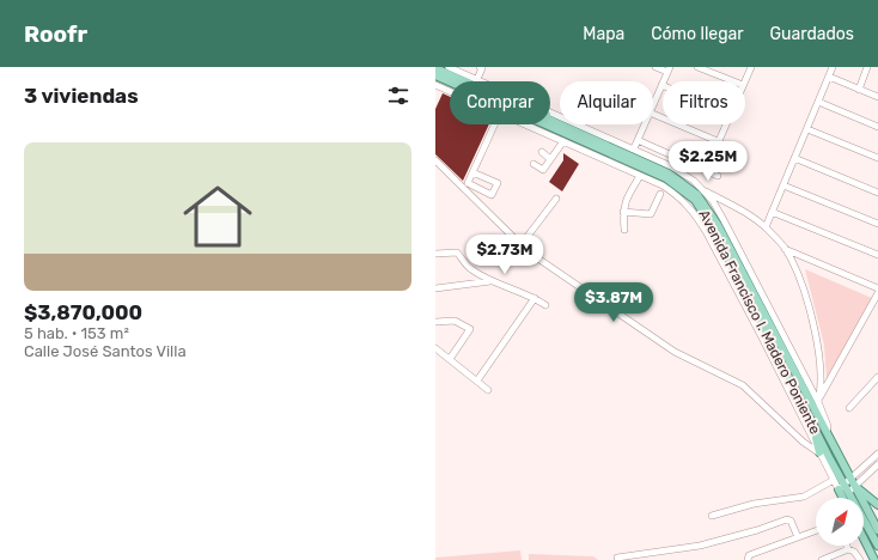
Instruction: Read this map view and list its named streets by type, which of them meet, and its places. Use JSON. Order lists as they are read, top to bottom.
{
  "streets": {
    "main road": ["Avenida Francisco I. Madero Poniente"]
  },
  "north": "top right",
  "page": {
    "header": "Roofr",
    "nav": ["Mapa", "Cómo llegar", "Guardados"],
    "heading": "3 viviendas",
    "chip": ["Comprar", "Alquilar", "Filtros"],
    "list": [
      {
        "name": "$3,870,000",
        "note": "5 hab. · 153 m² · Calle José Santos Villa"
      }
    ],
    "price": ["$2.25M", "$2.73M", "$3.87M"]
  }
}
